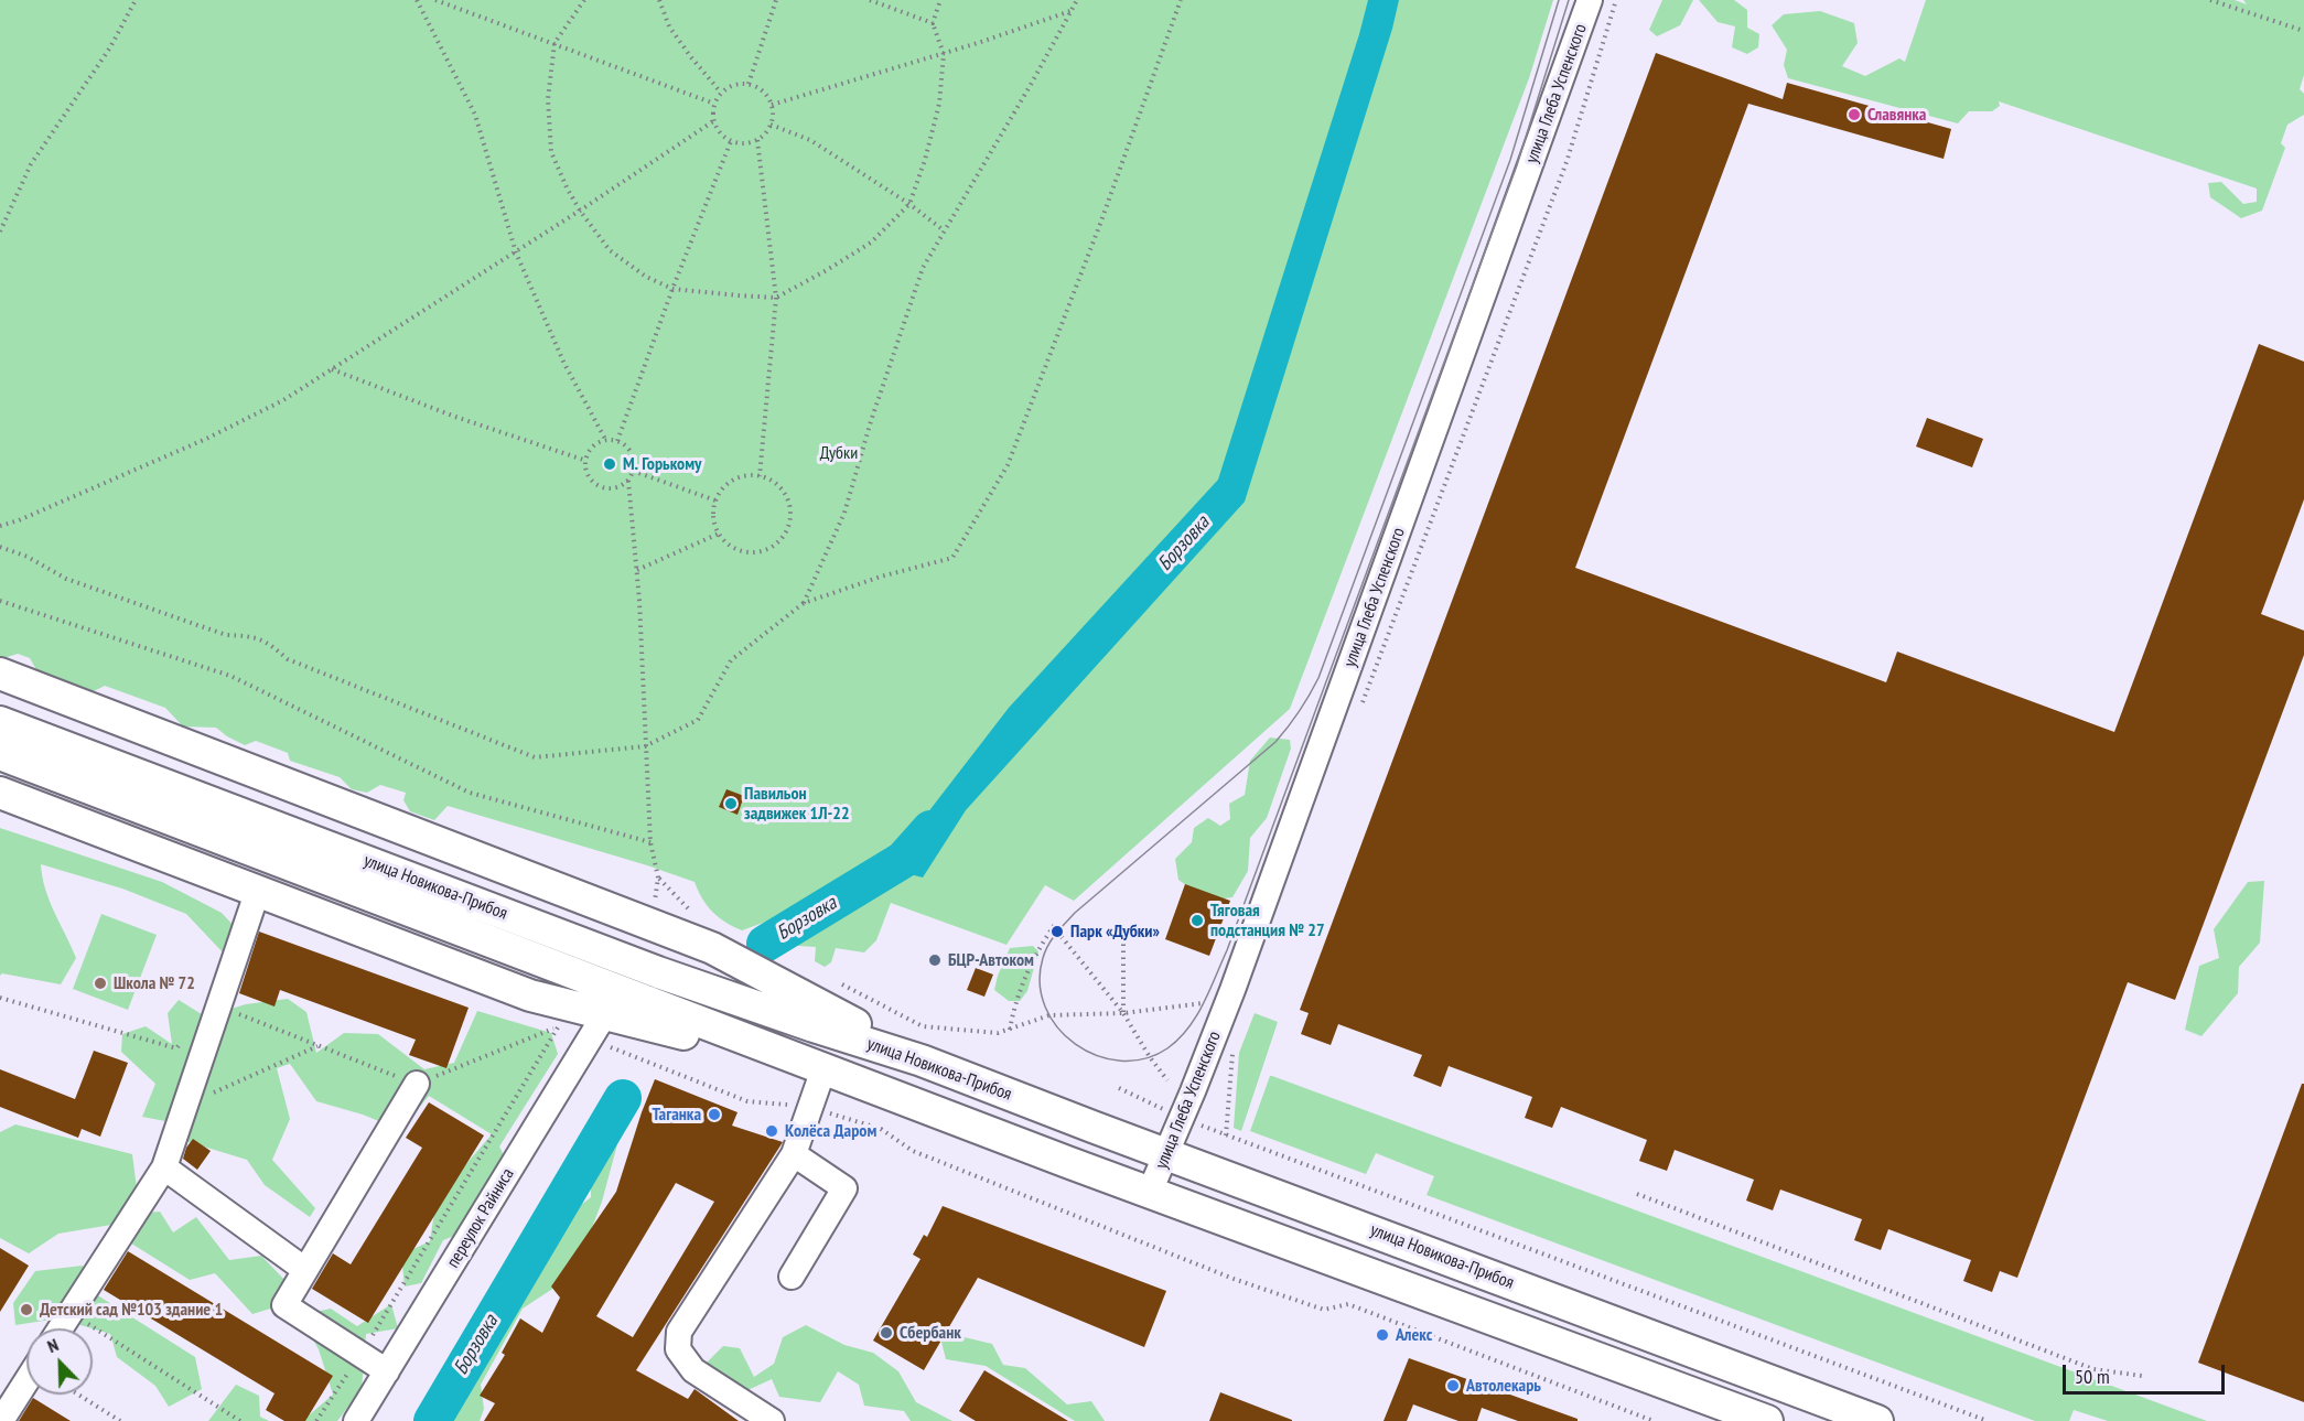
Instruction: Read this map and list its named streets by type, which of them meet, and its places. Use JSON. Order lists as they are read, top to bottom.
{
  "streets": {
    "main road": ["улица Новикова-Прибоя"],
    "street": ["улица Глеба Успенского", "переулок Райниса"]
  },
  "crossings": [
    ["улица Глеба Успенского", "улица Новикова-Прибоя"]
  ],
  "water": ["Борзовка"],
  "parks": ["Дубки"],
  "places": [
    "Славянка",
    "М. Горькому",
    "Павильон задвижек 1Л-22",
    "Тяговая подстанция № 27",
    "Парк «Дубки»",
    "БЦР-Автоком",
    "Школа № 72",
    "Таганка",
    "Колёса Даром",
    "Детский сад №103 здание 1",
    "Сбербанк",
    "Алекс",
    "Автолекарь"
  ],
  "scale_bar": "50 m",
  "north": "top left"
}
